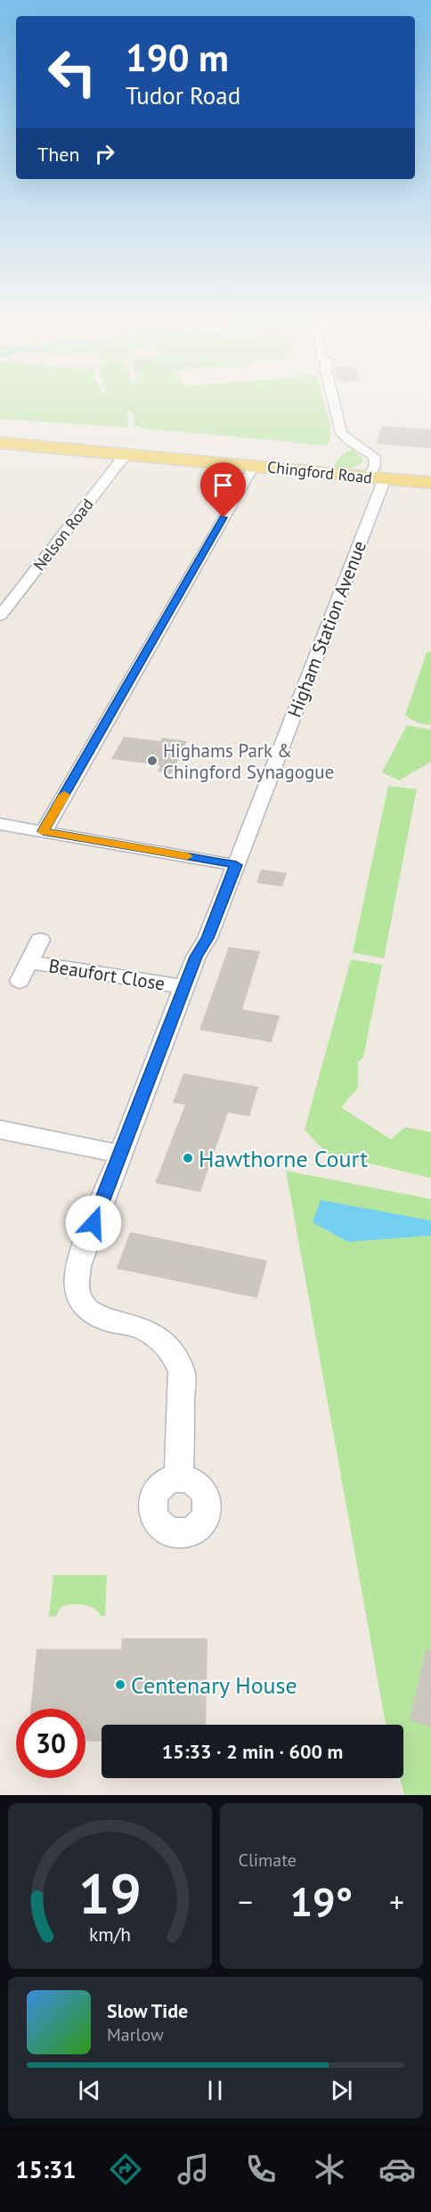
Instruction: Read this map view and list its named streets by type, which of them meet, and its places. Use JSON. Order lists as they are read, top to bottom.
{
  "streets": {
    "main road": ["Chingford Road"],
    "street": ["Nelson Road", "Higham Station Avenue", "Beaufort Close"]
  },
  "crossings": [
    ["Chingford Road", "Nelson Road"],
    ["Chingford Road", "Higham Station Avenue"],
    ["Higham Station Avenue", "Beaufort Close"]
  ],
  "places": ["Highams Park & Chingford Synagogue", "Hawthorne Court", "Centenary House"],
  "page": {
    "turn": ["190 m", "Tudor Road"],
    "then": "Then",
    "limit": "30",
    "trip": "15:33 · 2 min · 600 m",
    "tile": "Climate",
    "heat": ["−", "19°", "+"],
    "song": ["Slow Tide", "Marlow"],
    "tabs": "15:31",
    "gauge": ["19", "km/h"]
  }
}
